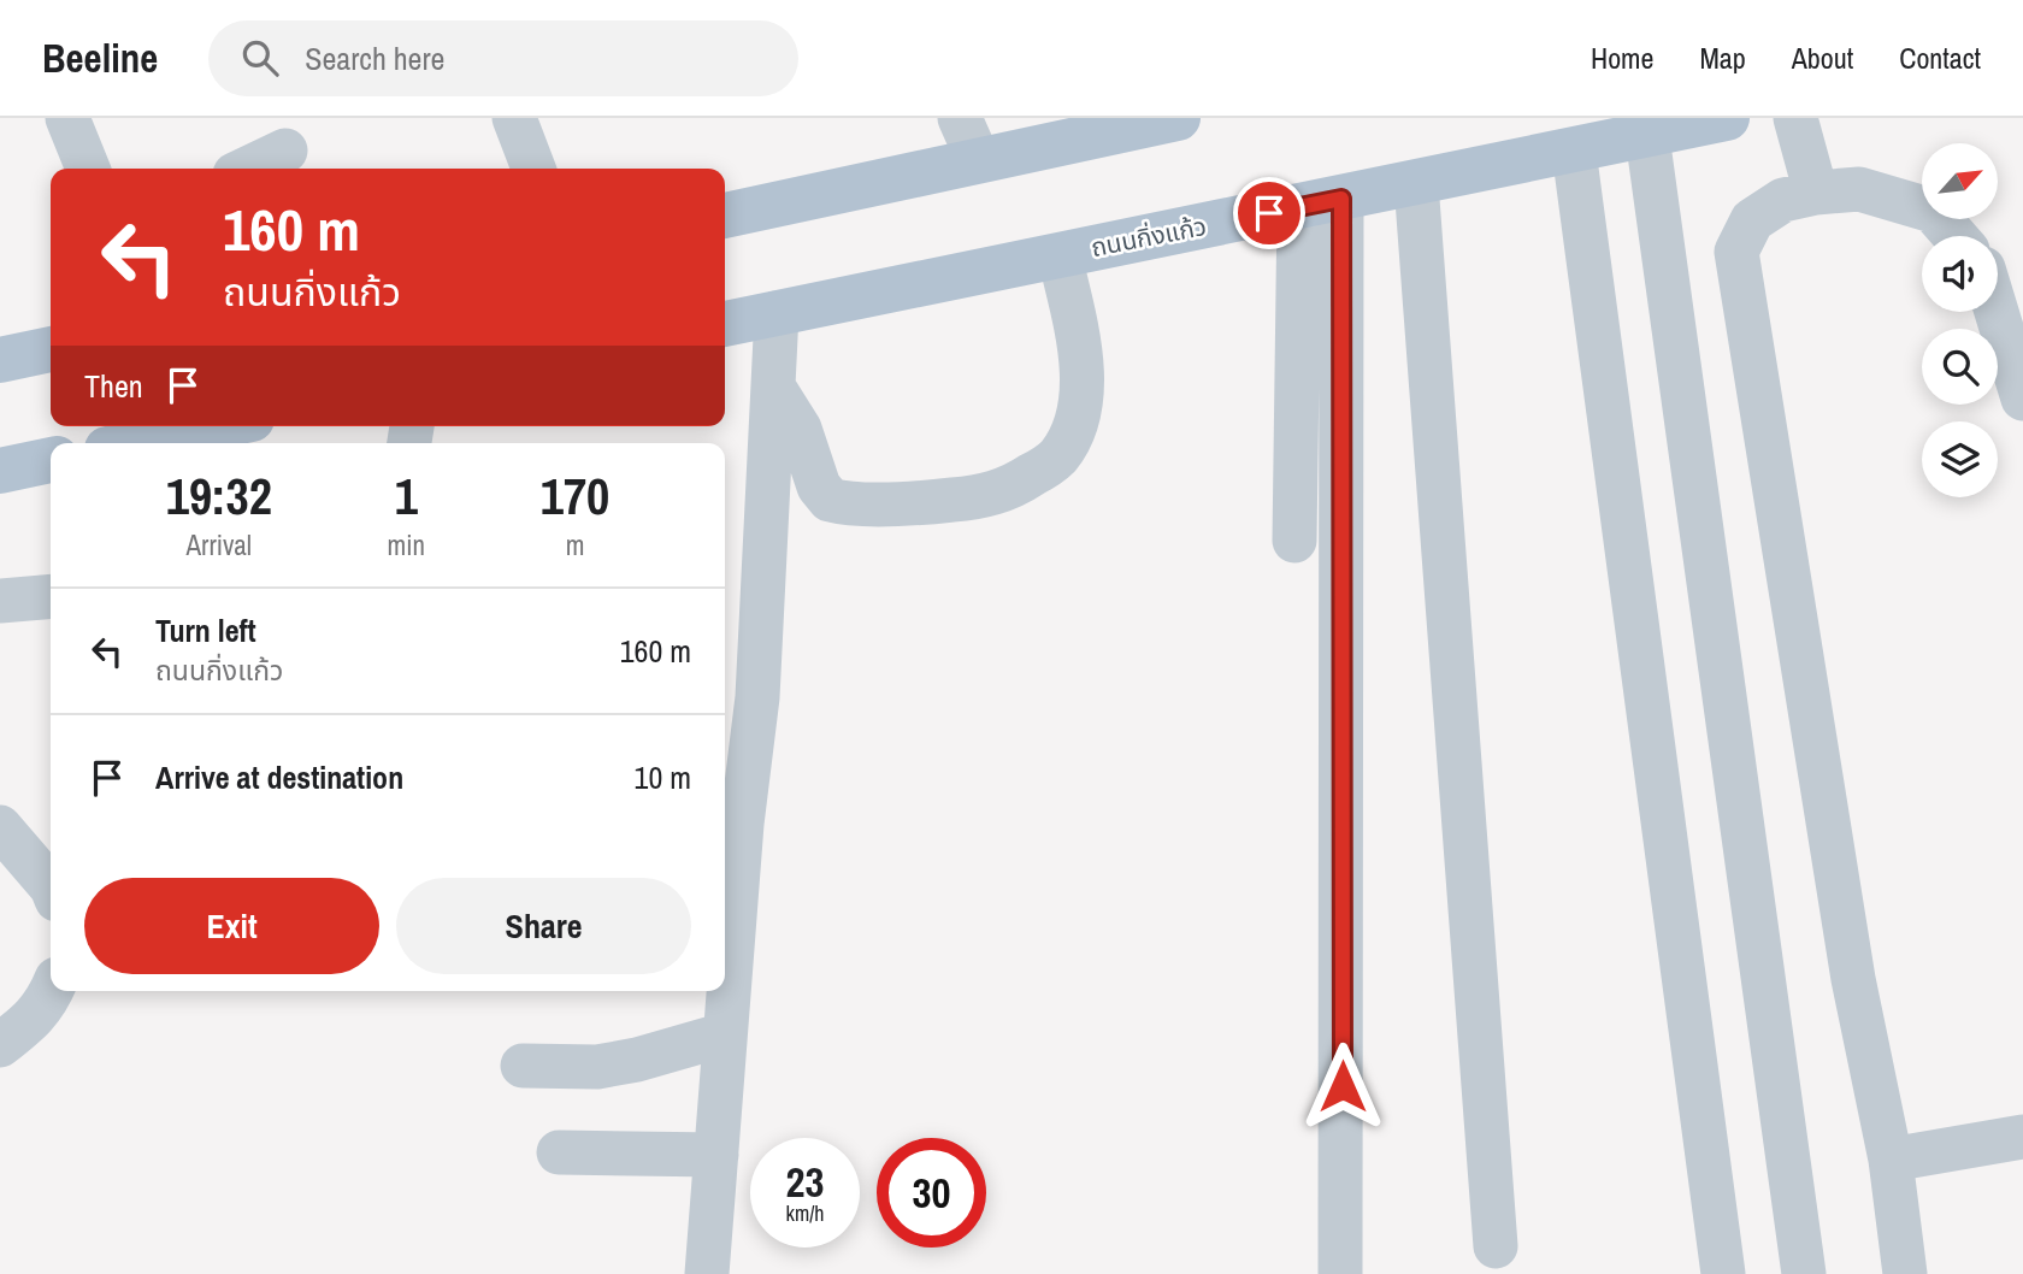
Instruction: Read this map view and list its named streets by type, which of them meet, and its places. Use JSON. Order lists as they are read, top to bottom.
{
  "streets": {
    "main road": ["ถนนกิ่งแก้ว"]
  },
  "north": "top right",
  "page": {
    "header": "Beeline",
    "search": "Search here",
    "nav": [
      "Home",
      "Map",
      "About",
      "Contact"
    ],
    "turn": ["160 m", "ถนนกิ่งแก้ว"],
    "then": "Then",
    "eta": [
      "19:32",
      "Arrival",
      "1",
      "min",
      "170",
      "m"
    ],
    "list": [
      {
        "name": "Turn left",
        "note": "ถนนกิ่งแก้ว",
        "value": "160 m"
      },
      {
        "name": "Arrive at destination",
        "value": "10 m"
      }
    ],
    "buttons": ["Exit", "Share"],
    "speed": "23 km/h",
    "limit": "30"
  }
}
